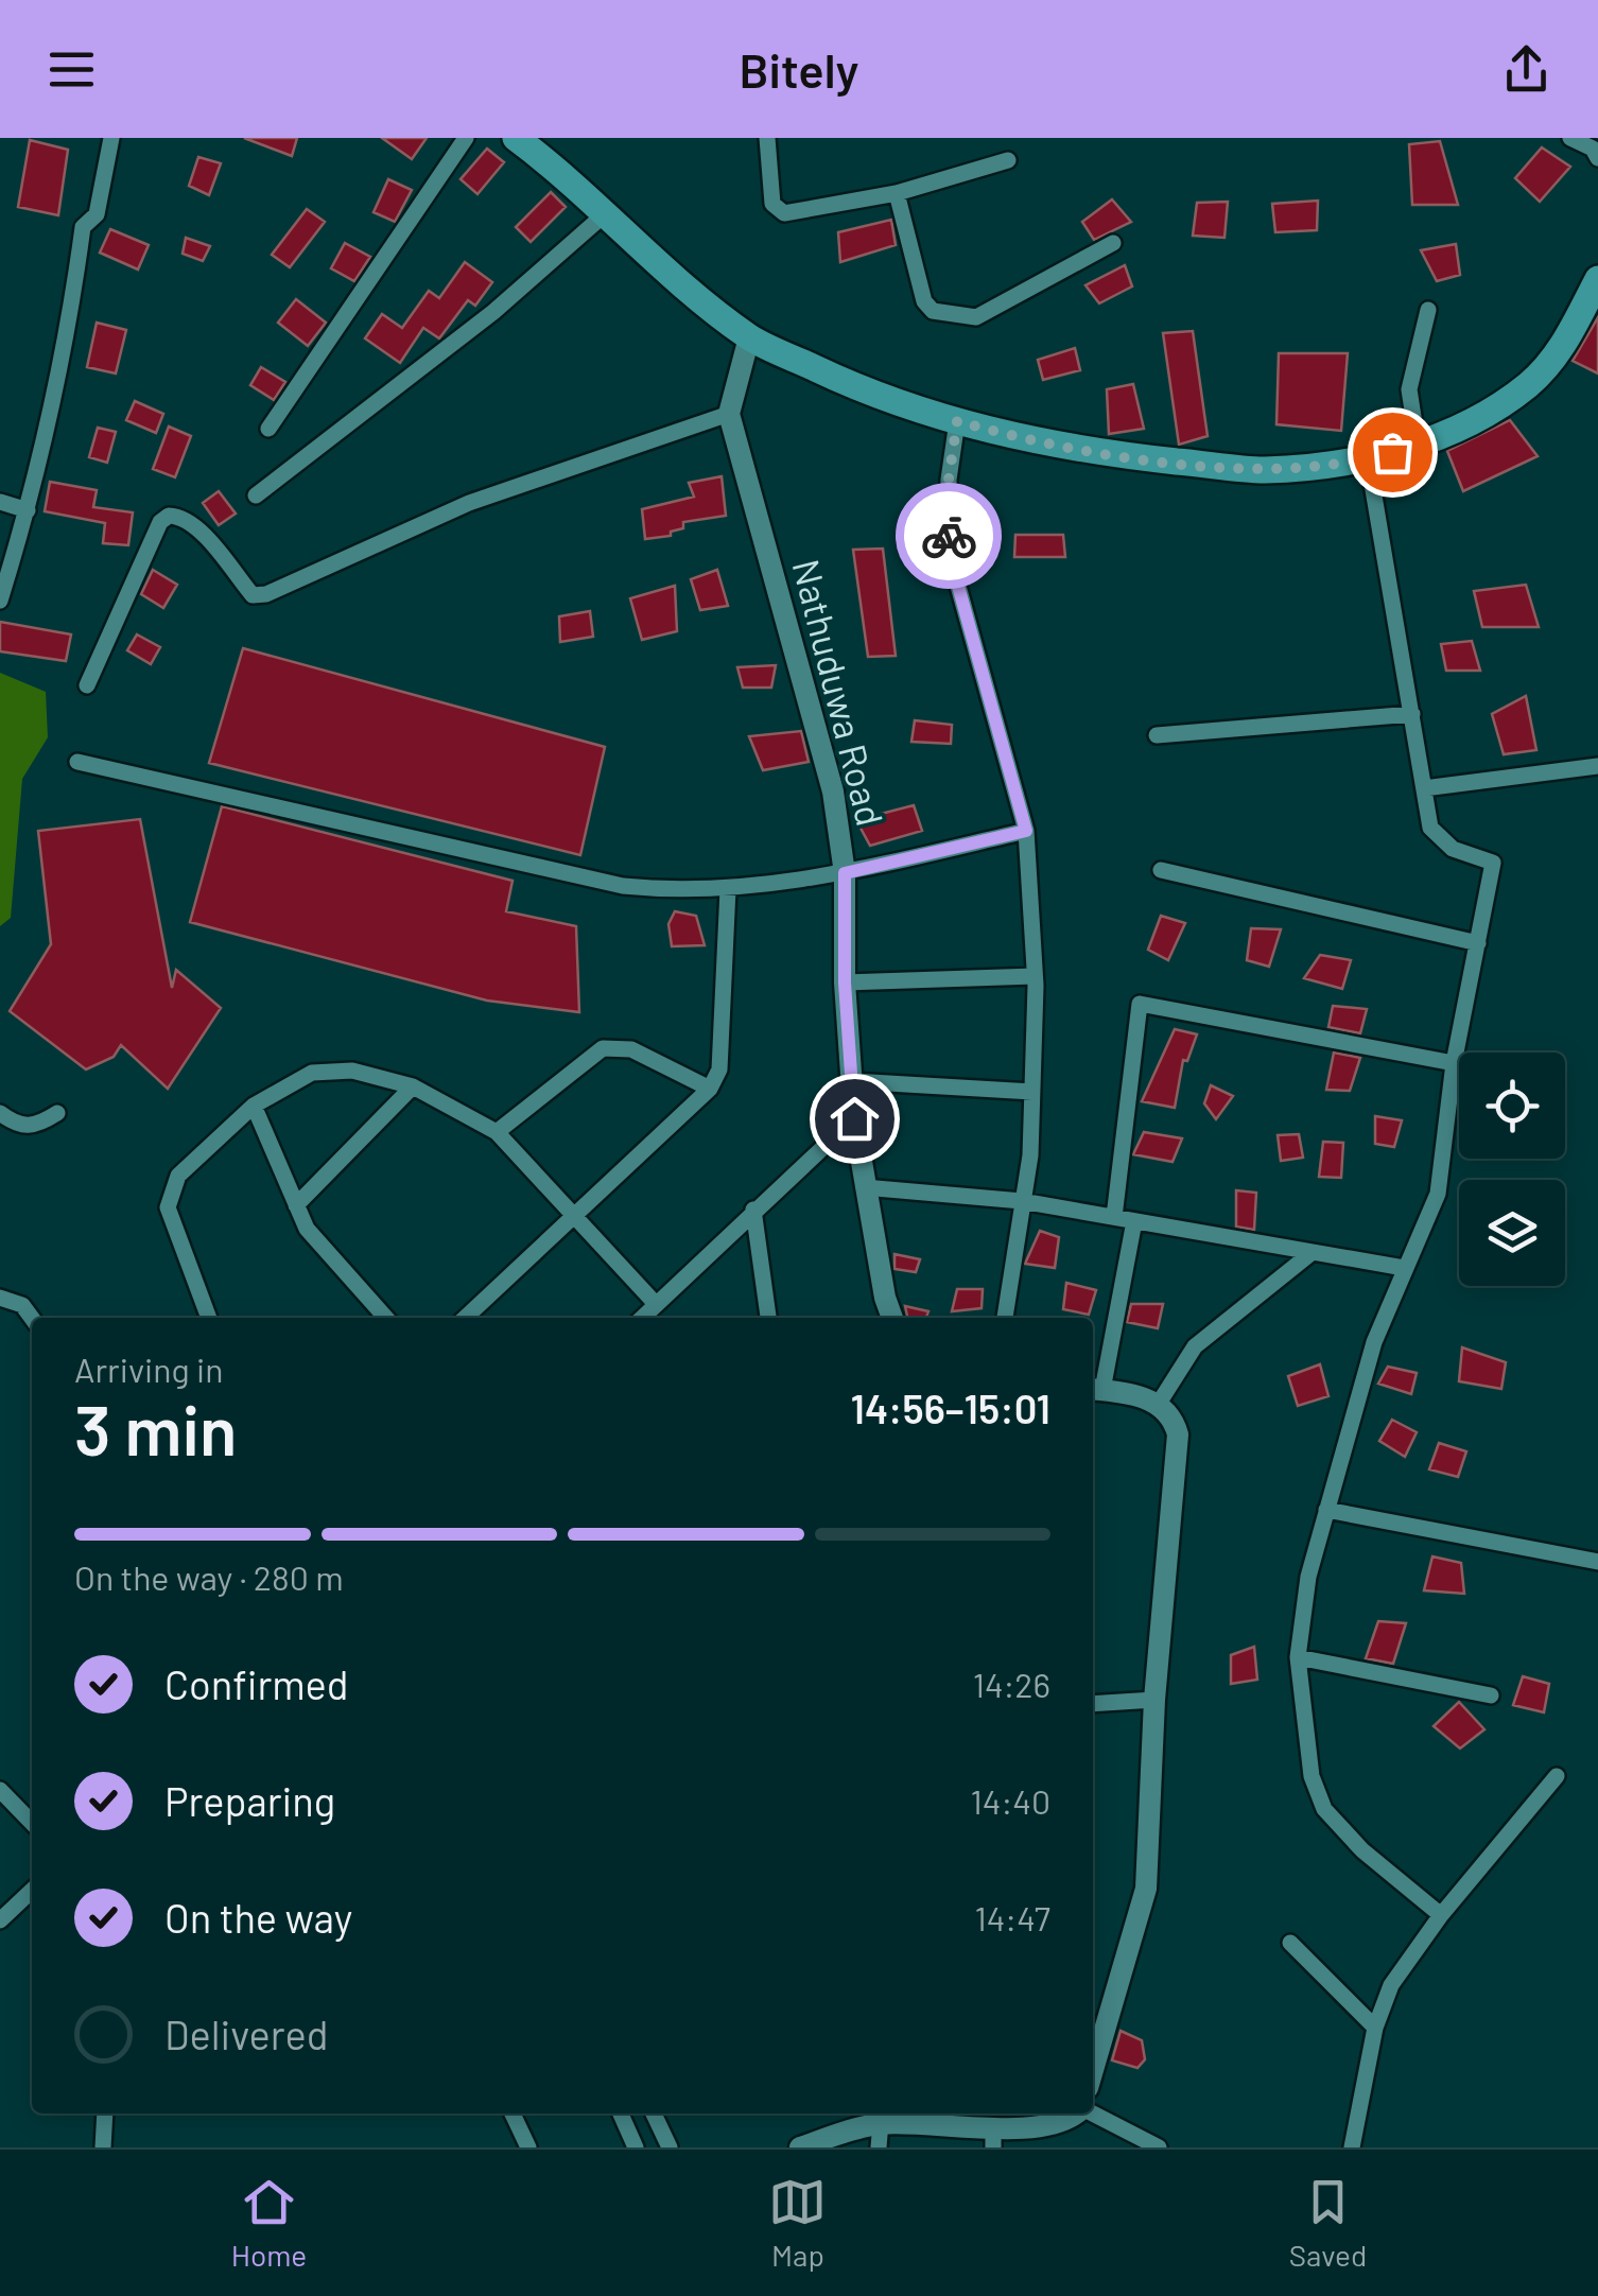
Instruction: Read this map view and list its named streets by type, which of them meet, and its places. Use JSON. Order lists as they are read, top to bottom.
{
  "streets": {
    "street": ["Nathuduwa Road"]
  },
  "page": {
    "header": "Bitely",
    "heading": ["3 min", "Arriving in", "14:56–15:01"],
    "bar": "On the way · 280 m",
    "list": [
      ["Confirmed", "14:26"],
      ["Preparing", "14:40"],
      ["On the way", "14:47"],
      "Delivered"
    ],
    "tabs": ["Home", "Map", "Saved"]
  }
}
